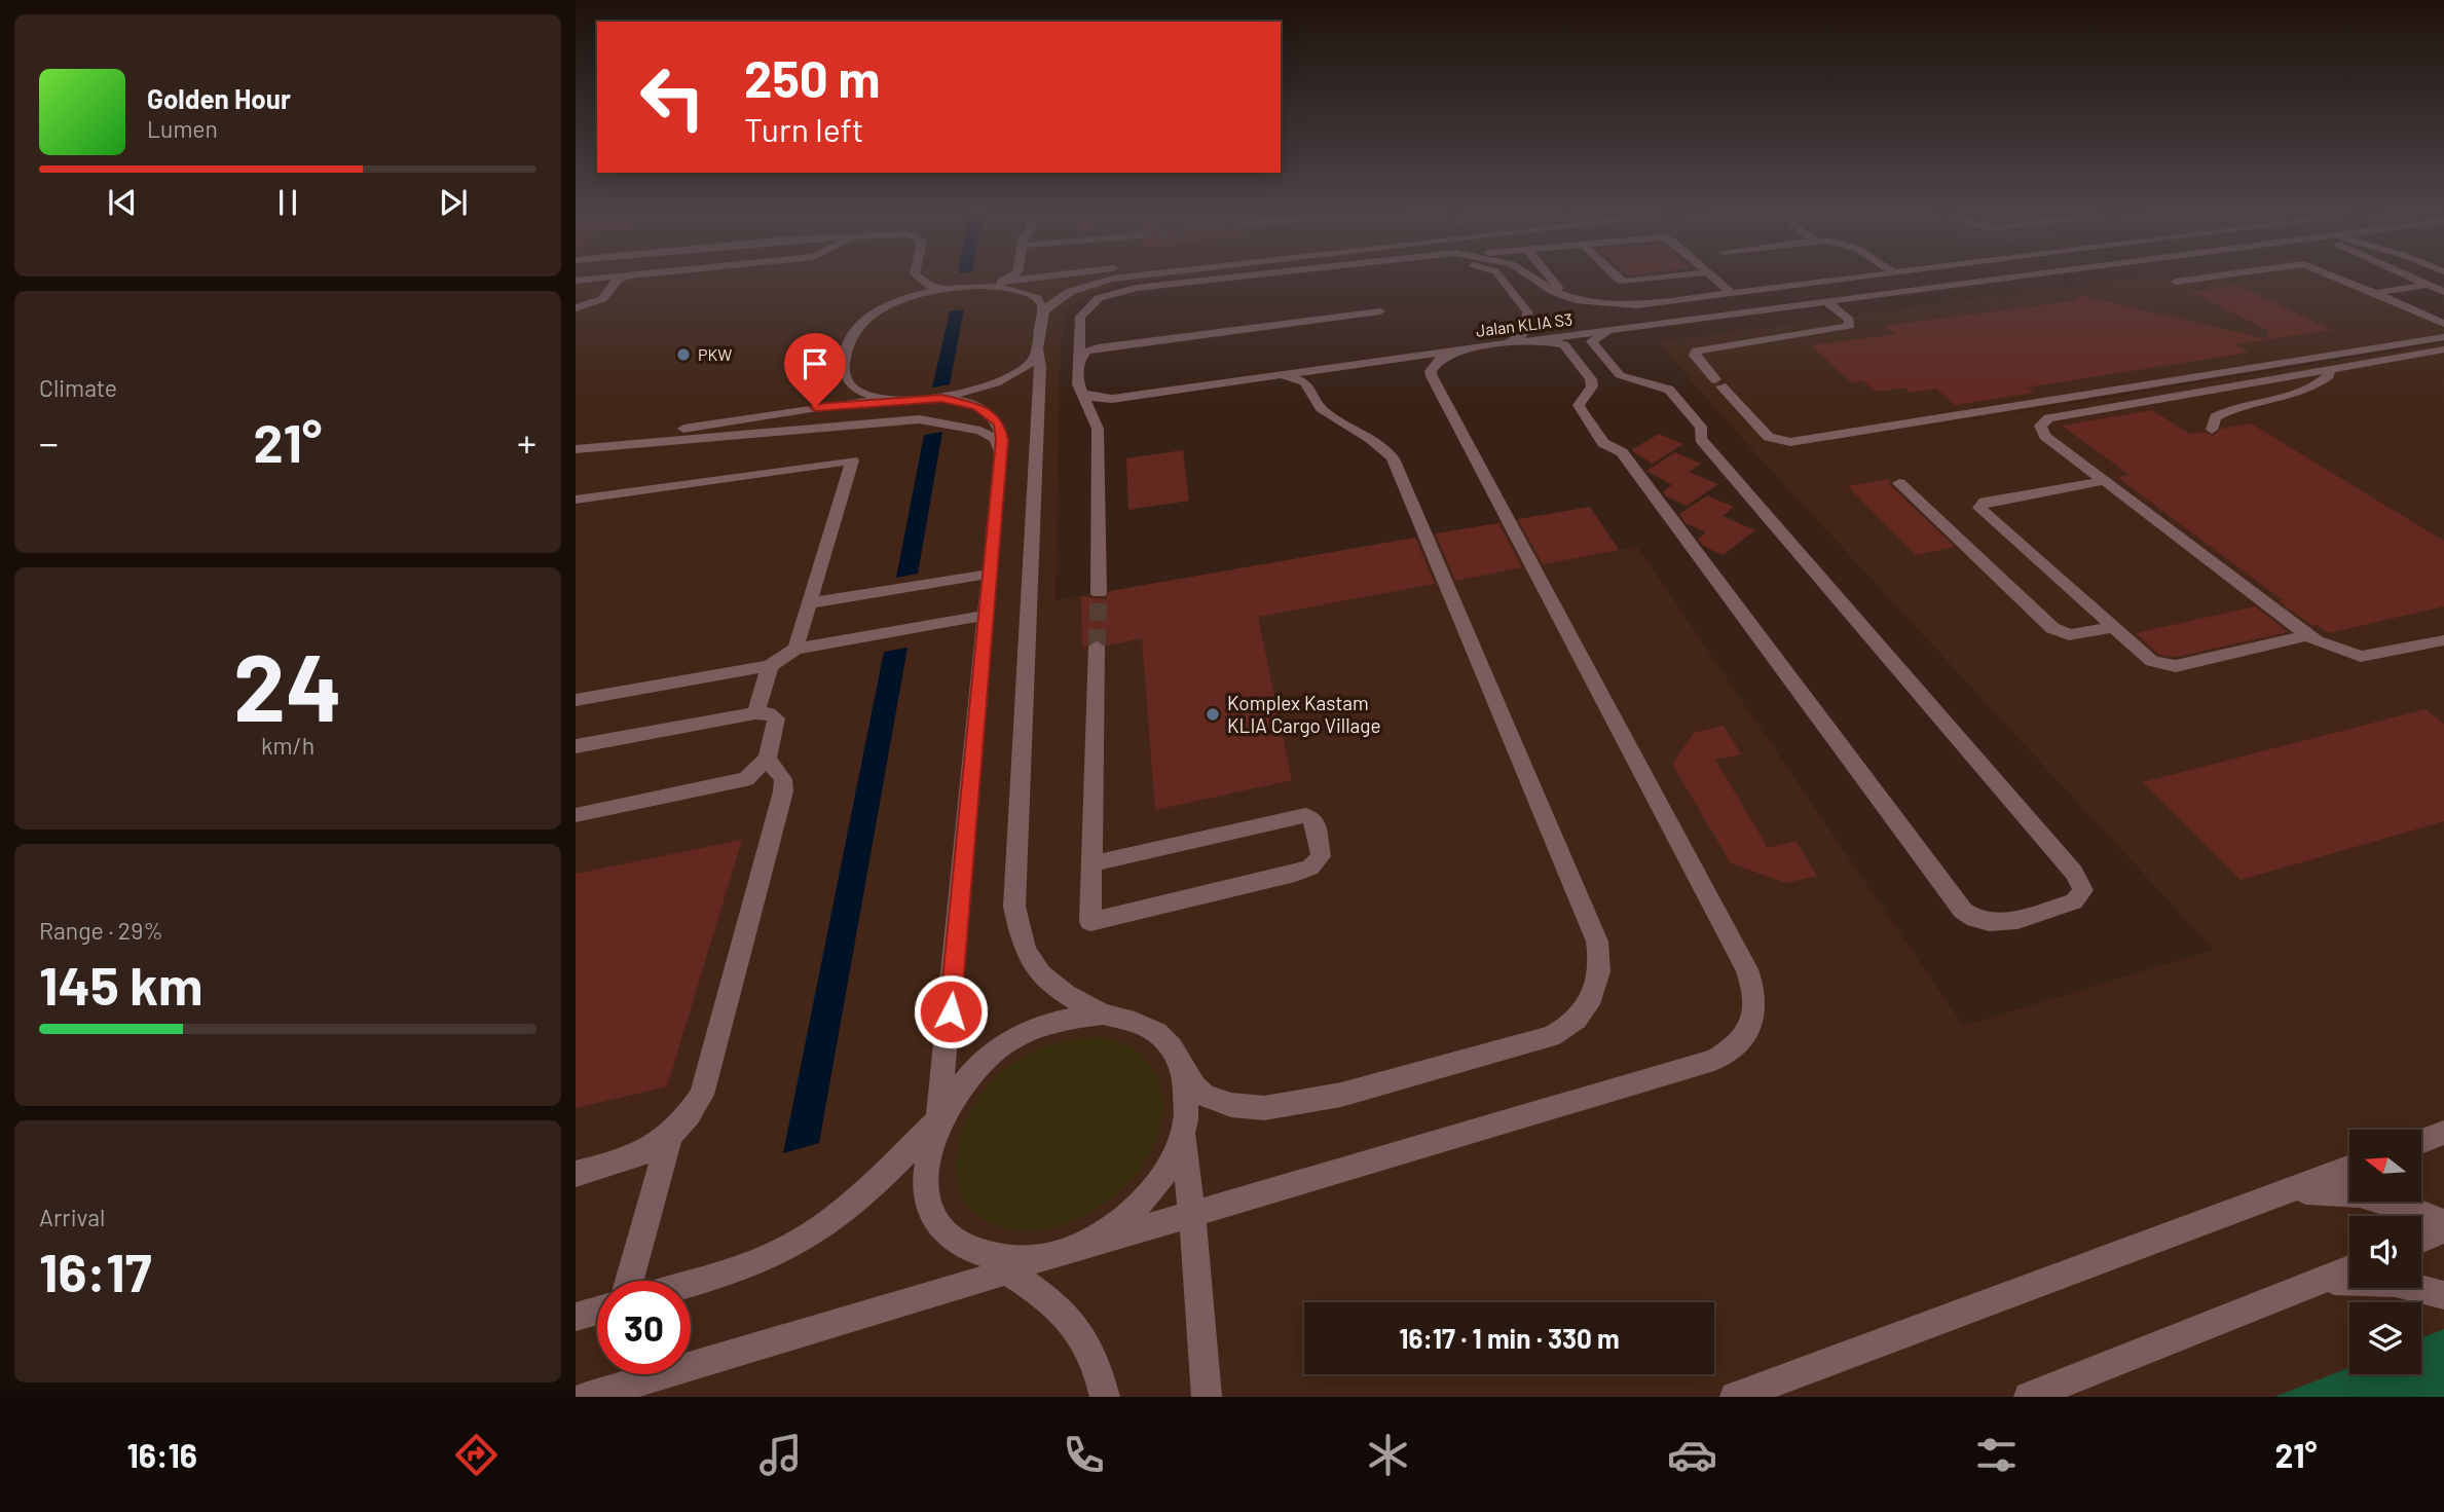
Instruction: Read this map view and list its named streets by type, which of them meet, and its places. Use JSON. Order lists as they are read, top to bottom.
{
  "streets": {
    "street": ["Jalan KLIA S3"]
  },
  "places": ["PKW", "Komplex Kastam KLIA Cargo Village"],
  "north": "left",
  "page": {
    "turn": ["250 m", "Turn left"],
    "song": ["Golden Hour", "Lumen"],
    "tile": [
      "Climate",
      ["24", "km/h"],
      ["Range · 29%", "145 km"],
      ["Arrival", "16:17"]
    ],
    "heat": ["−", "21°", "+"],
    "limit": "30",
    "trip": "16:17 · 1 min · 330 m",
    "tabs": ["16:16", "21°"]
  }
}
